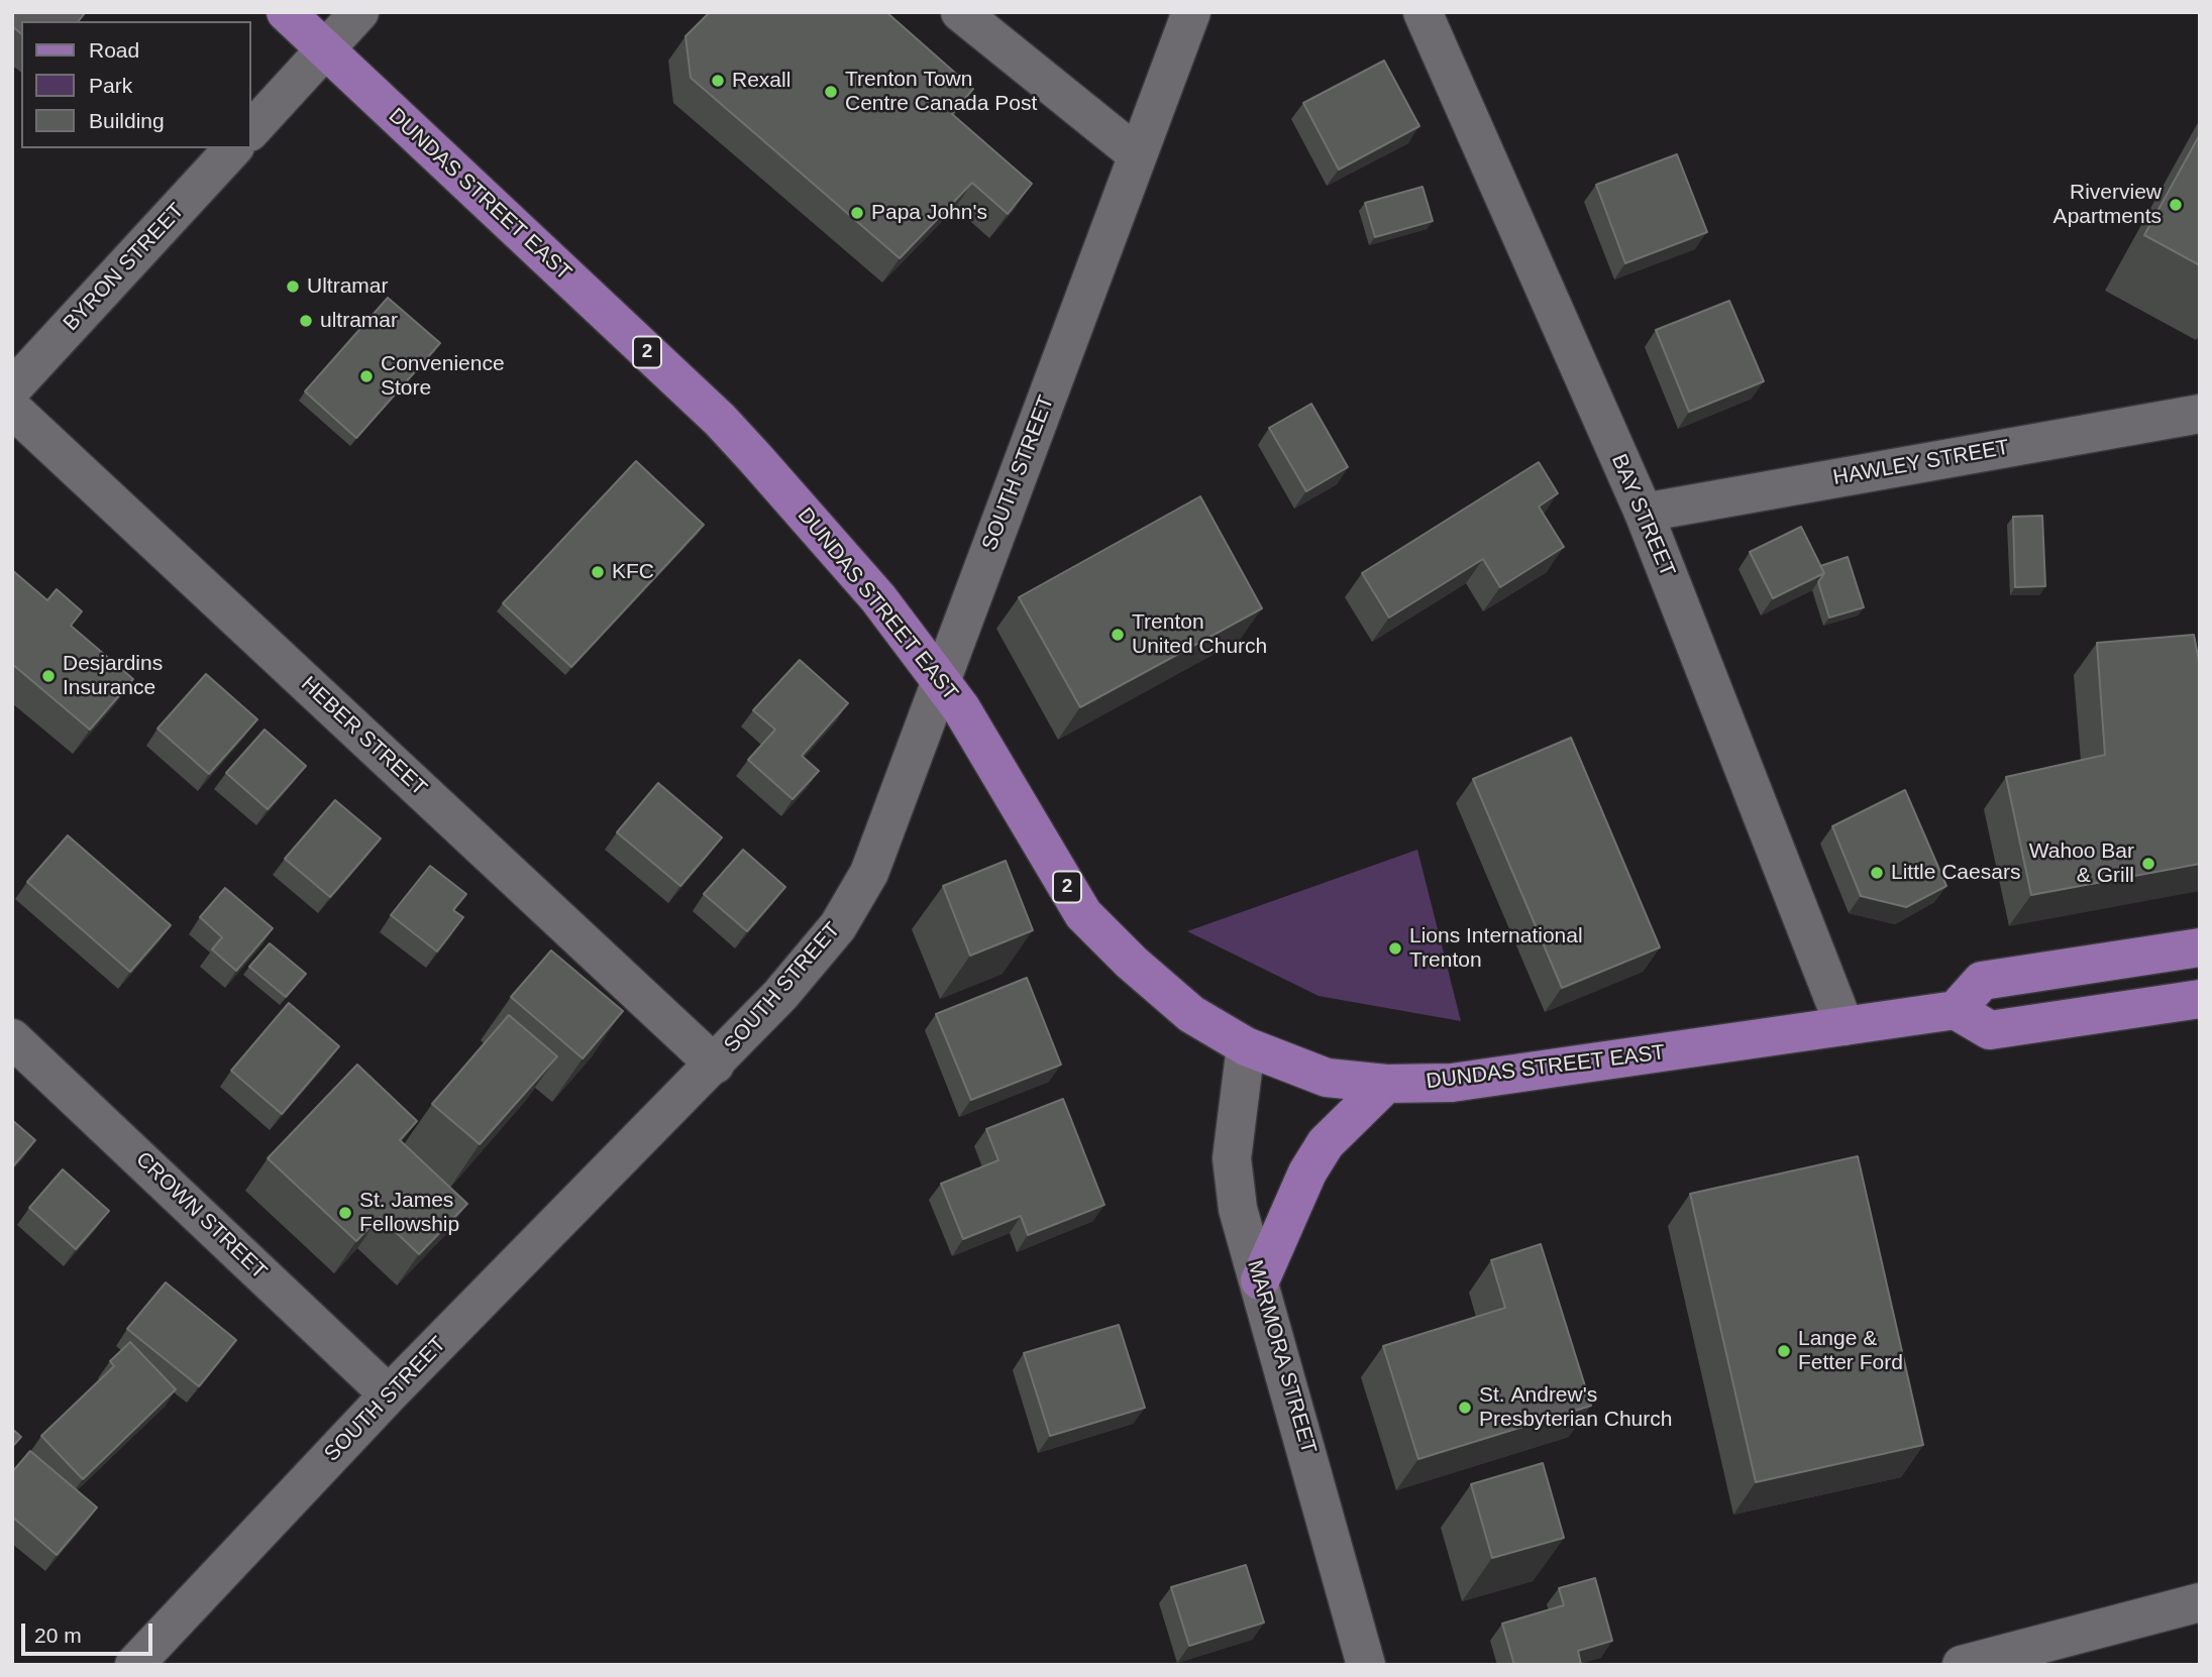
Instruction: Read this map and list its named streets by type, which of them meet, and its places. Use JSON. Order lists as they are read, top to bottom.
{
  "streets": {
    "main road": ["DUNDAS STREET EAST", "2"],
    "street": [
      "BYRON STREET",
      "HAWLEY STREET",
      "SOUTH STREET",
      "BAY STREET",
      "HEBER STREET",
      "CROWN STREET",
      "MARMORA STREET"
    ]
  },
  "crossings": [
    ["DUNDAS STREET EAST", "SOUTH STREET"],
    ["DUNDAS STREET EAST", "BAY STREET"],
    ["DUNDAS STREET EAST", "MARMORA STREET"],
    ["HAWLEY STREET", "BAY STREET"],
    ["SOUTH STREET", "HEBER STREET"],
    ["SOUTH STREET", "CROWN STREET"]
  ],
  "places": [
    "Rexall",
    "Trenton Town Centre Canada Post",
    "Riverview Apartments",
    "Papa John's",
    "Ultramar",
    "ultramar",
    "Convenience Store",
    "KFC",
    "Trenton United Church",
    "Desjardins Insurance",
    "Wahoo Bar & Grill",
    "Little Caesars",
    "Lions International Trenton",
    "St. James Fellowship",
    "Lange & Fetter Ford",
    "St. Andrew's Presbyterian Church"
  ],
  "legend": ["Road", "Park", "Building"],
  "scale_bar": "20 m"
}
